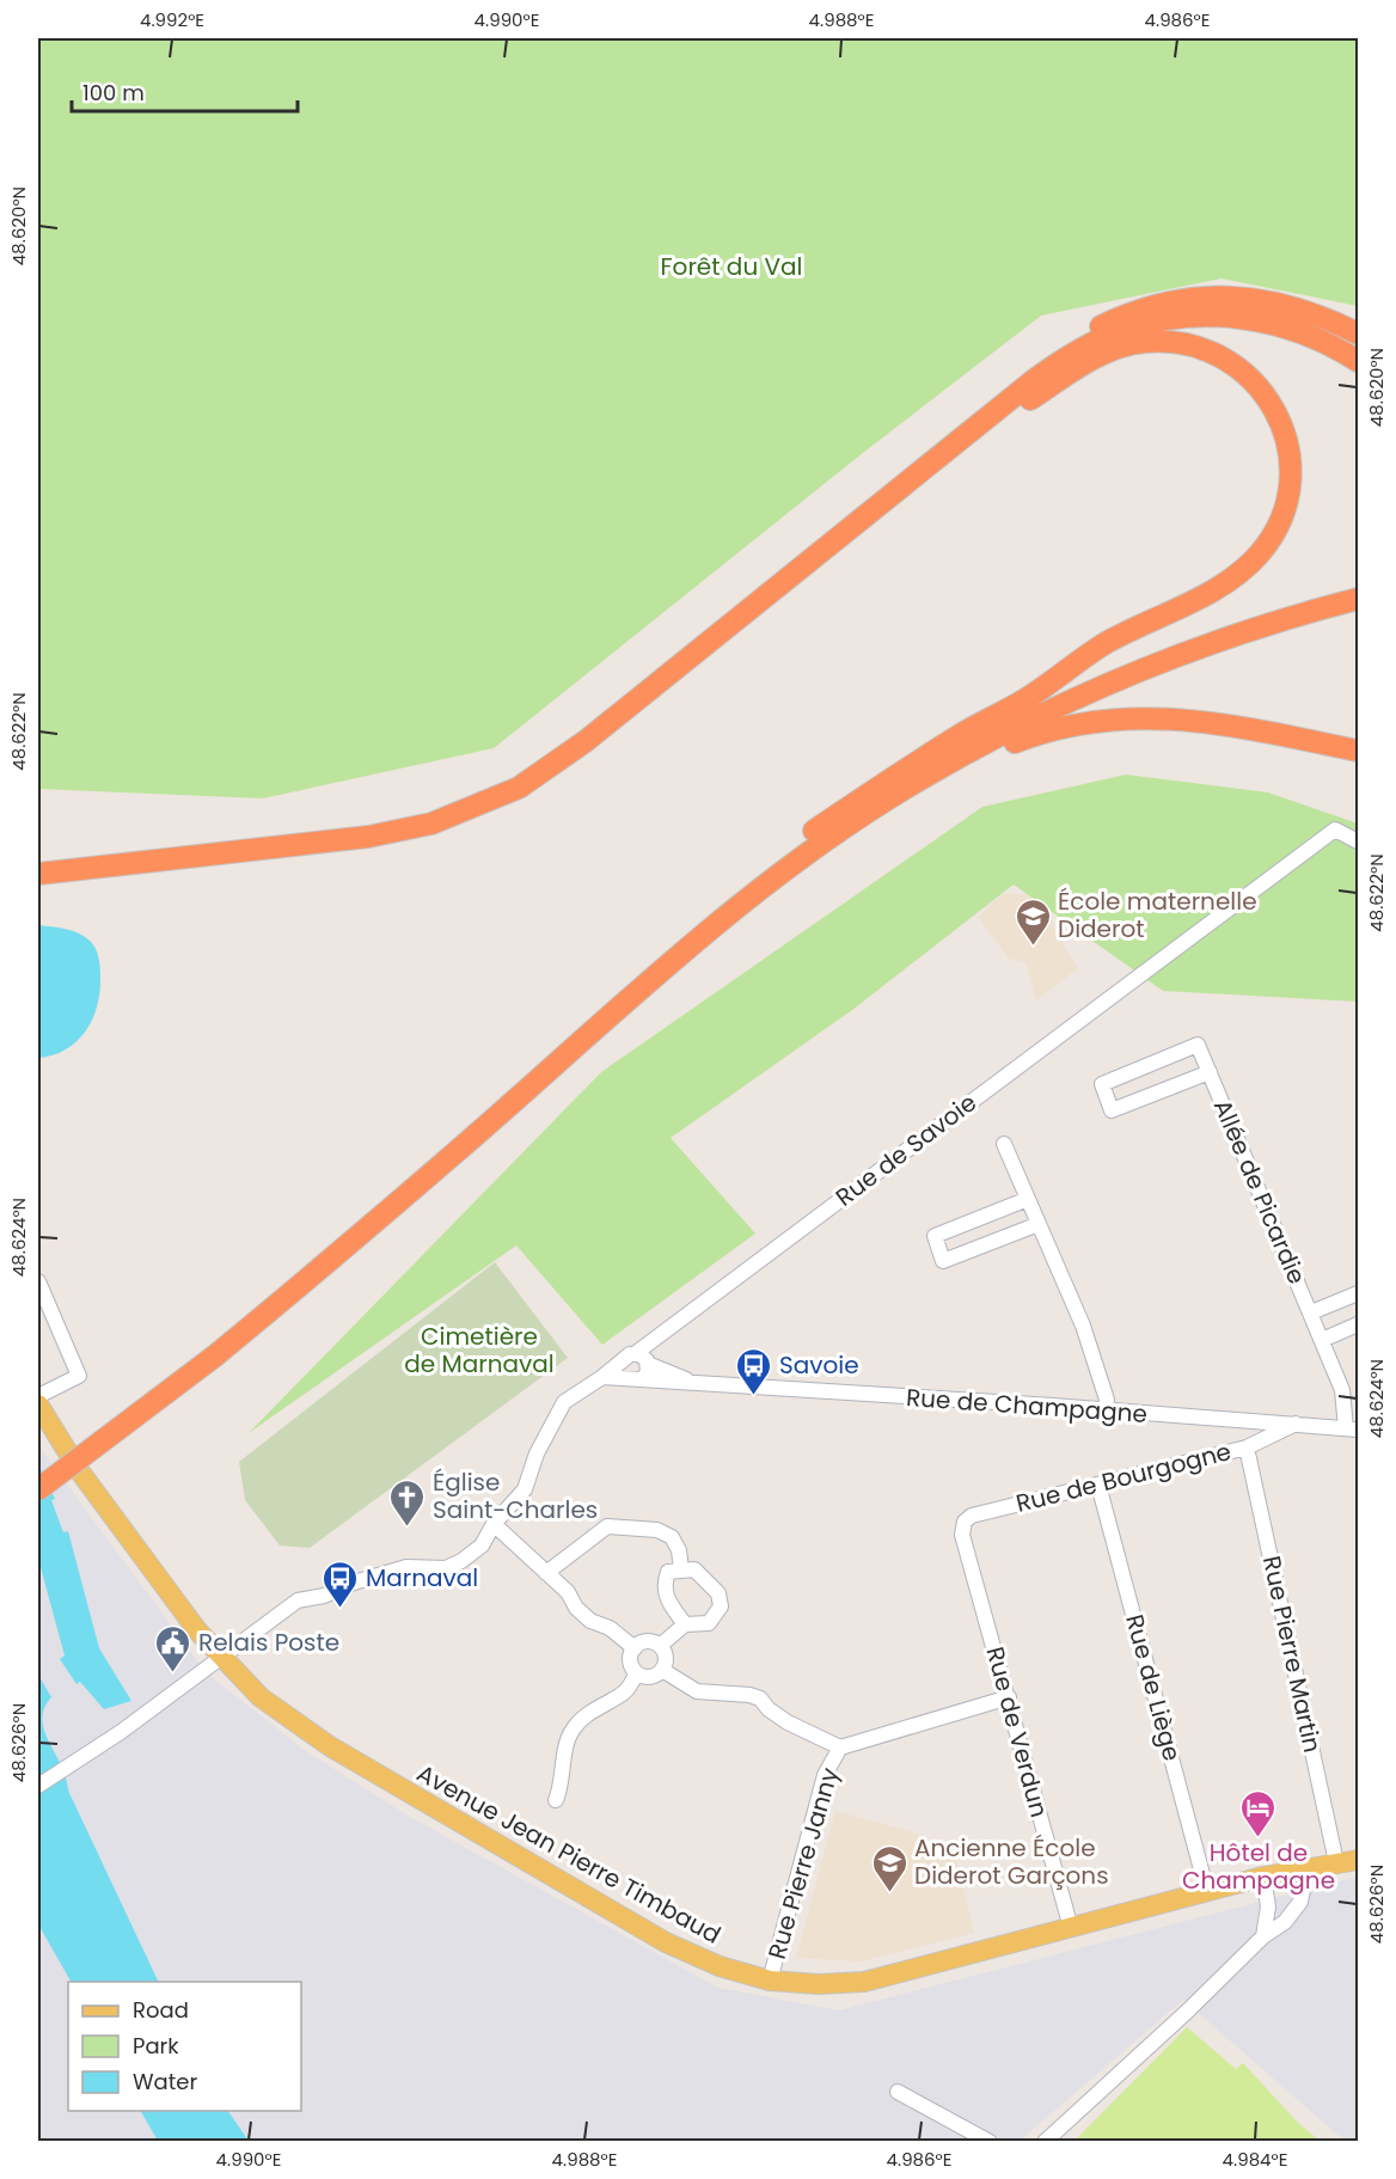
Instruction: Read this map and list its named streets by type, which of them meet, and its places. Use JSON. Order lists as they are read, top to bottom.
{
  "streets": {
    "main road": ["Avenue Jean Pierre Timbaud"],
    "street": [
      "Rue de Savoie",
      "Allée de Picardie",
      "Rue de Champagne",
      "Rue de Bourgogne",
      "Rue Pierre Martin",
      "Rue de Liège",
      "Rue de Verdun",
      "Rue Pierre Janny"
    ]
  },
  "crossings": [
    ["Rue de Savoie", "Rue de Champagne"],
    ["Rue de Savoie", "Avenue Jean Pierre Timbaud"],
    ["Allée de Picardie", "Rue de Champagne"],
    ["Rue de Champagne", "Rue de Bourgogne"],
    ["Rue de Bourgogne", "Rue Pierre Martin"],
    ["Rue de Bourgogne", "Rue de Liège"],
    ["Rue de Bourgogne", "Rue de Verdun"],
    ["Rue Pierre Martin", "Avenue Jean Pierre Timbaud"],
    ["Rue de Liège", "Avenue Jean Pierre Timbaud"],
    ["Rue de Verdun", "Avenue Jean Pierre Timbaud"],
    ["Rue de Verdun", "Rue Pierre Janny"],
    ["Avenue Jean Pierre Timbaud", "Rue Pierre Janny"]
  ],
  "parks": ["Forêt du Val", "Cimetière de Marnaval"],
  "places": {
    "school or university": ["École maternelle Diderot", "Ancienne École Diderot Garçons"],
    "bus stop": ["Savoie", "Marnaval"],
    "church": ["Église Saint-Charles"],
    "public building": ["Relais Poste"],
    "hotel": ["Hôtel de Champagne"]
  },
  "legend": ["Road", "Park", "Water"],
  "scale_bar": "100 m",
  "coordinates": [
    "4.992°E",
    "4.990°E",
    "4.988°E",
    "4.986°E",
    "48.620°N",
    "48.622°N",
    "48.624°N",
    "48.626°N",
    "4.984°E"
  ]
}
